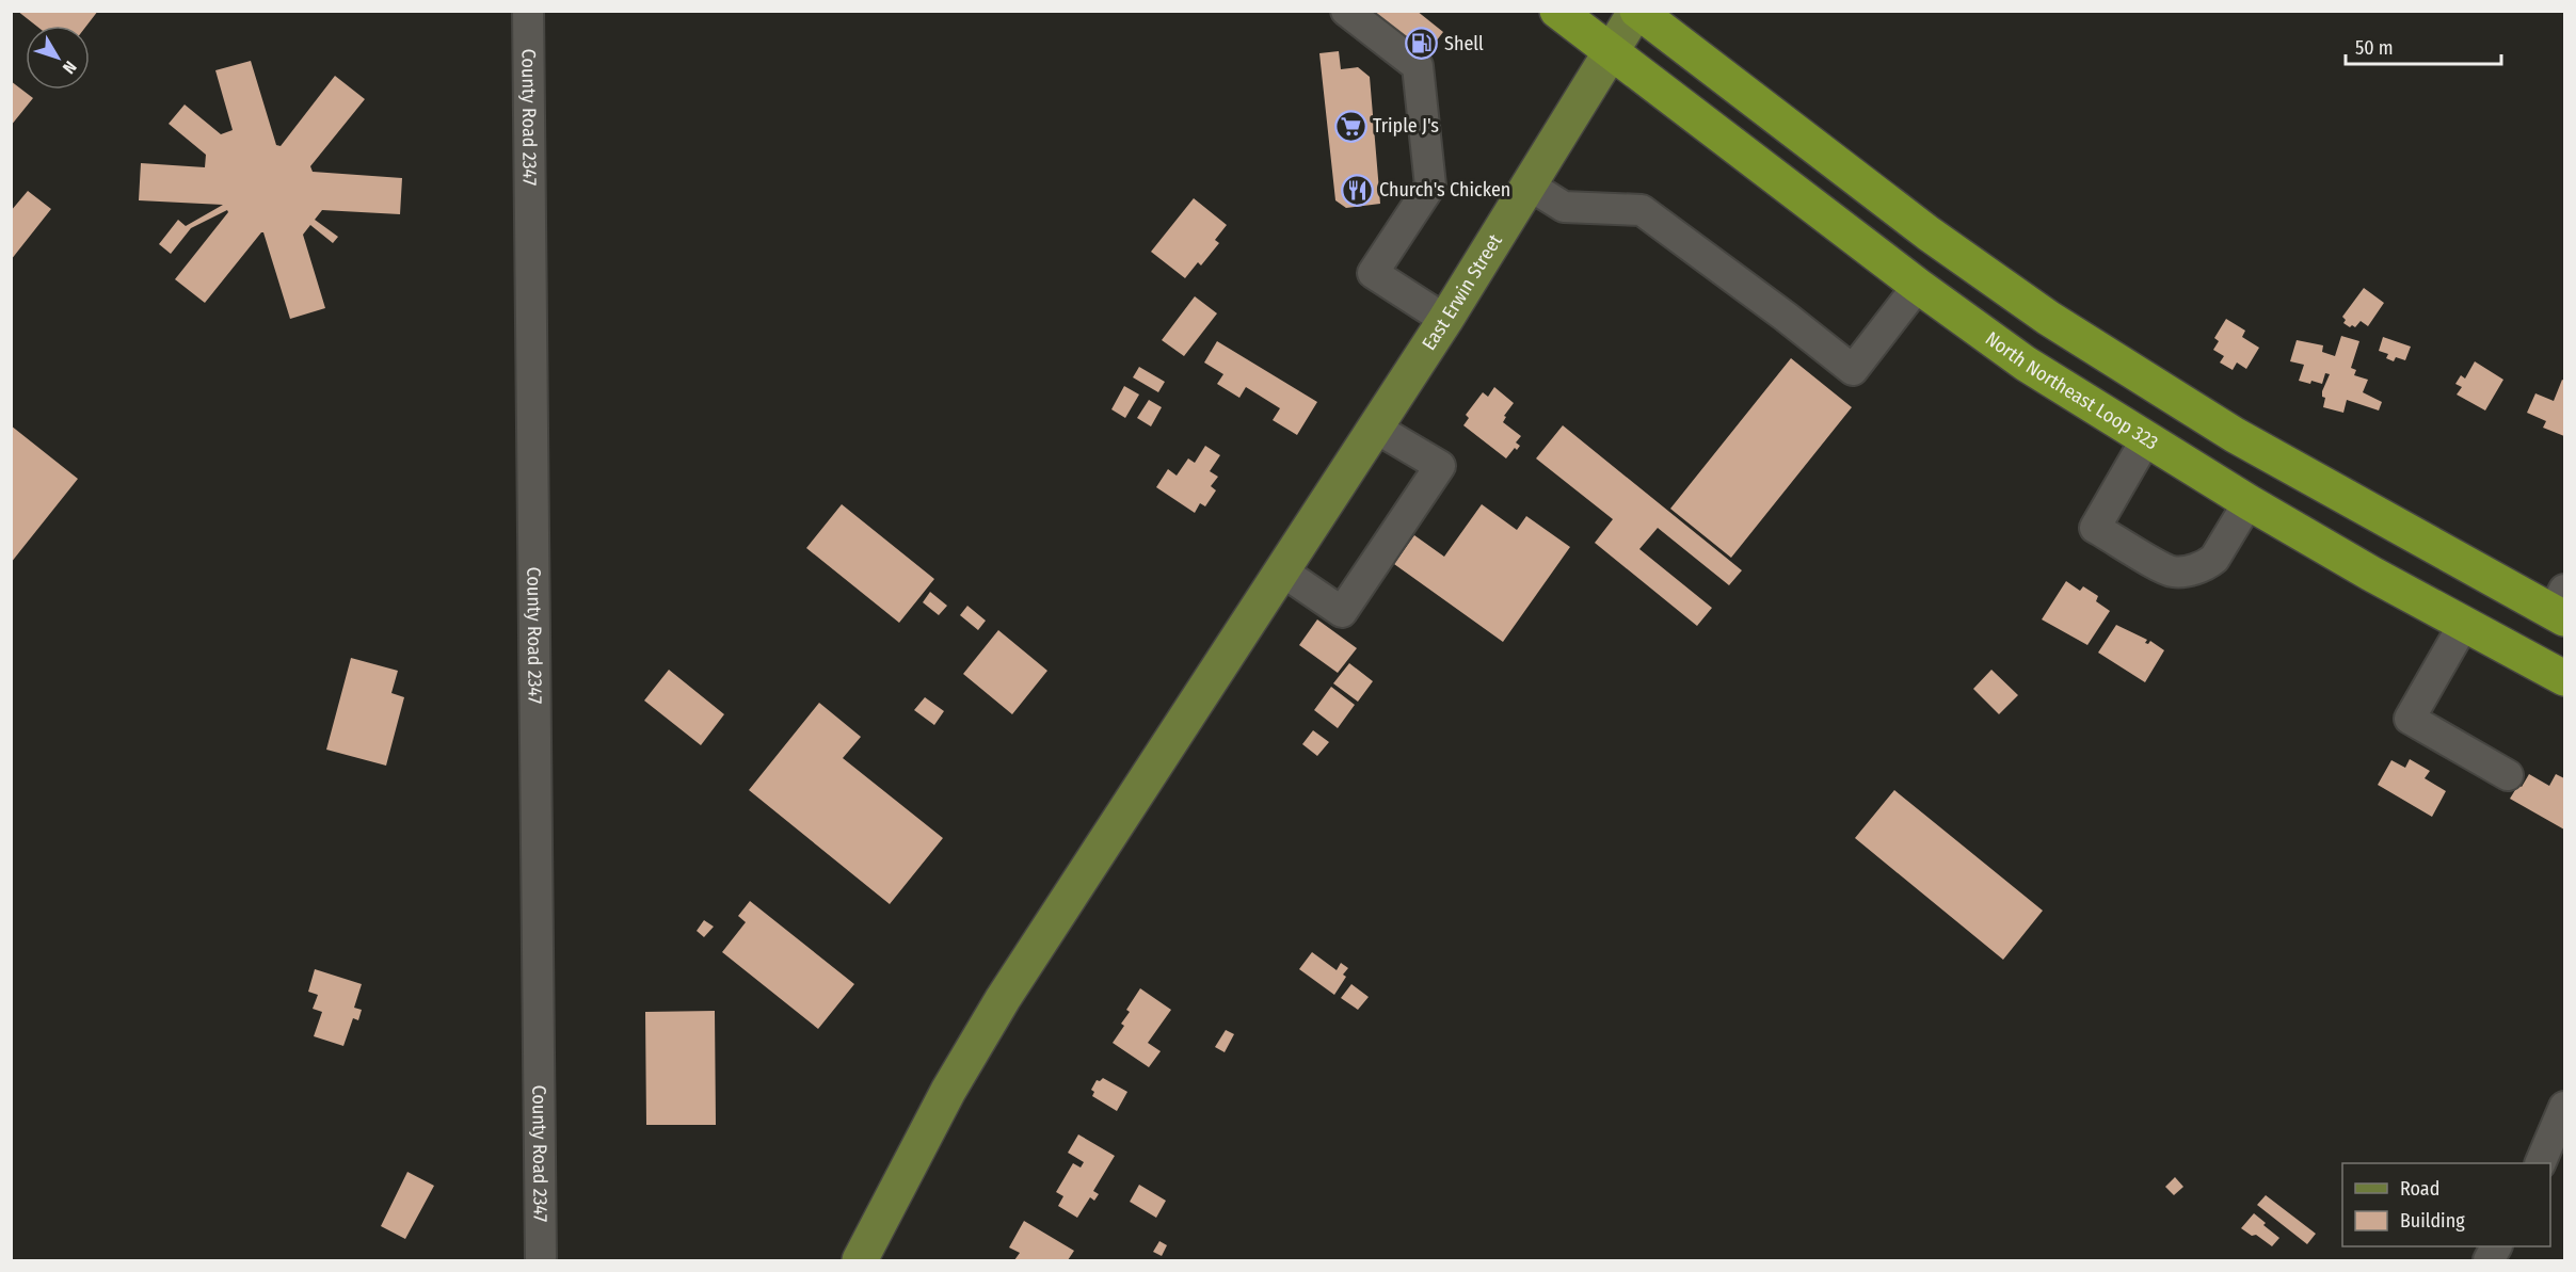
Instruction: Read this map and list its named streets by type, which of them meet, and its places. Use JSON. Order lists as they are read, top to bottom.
{
  "streets": {
    "highway": ["North Northeast Loop 323"],
    "main road": ["East Erwin Street"],
    "street": ["County Road 2347"]
  },
  "crossings": [
    ["East Erwin Street", "North Northeast Loop 323"]
  ],
  "places": {
    "fuel station": ["Shell"],
    "supermarket": ["Triple J's"],
    "restaurant": ["Church's Chicken"]
  },
  "legend": ["Road", "Building"],
  "scale_bar": "50 m",
  "north": "bottom right"
}
